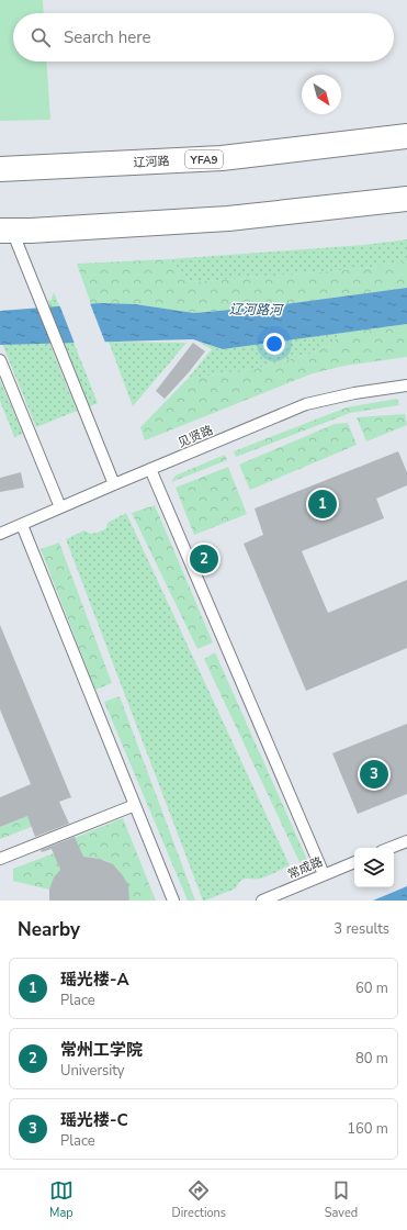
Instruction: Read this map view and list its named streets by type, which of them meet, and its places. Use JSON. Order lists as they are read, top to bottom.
{
  "streets": {
    "main road": ["YFA9", "辽河路"],
    "lane": ["见贤路", "常成路"]
  },
  "water": ["辽河路河"],
  "north": "bottom right",
  "page": {
    "search": "Search here",
    "pins": ["1", "2", "3"],
    "heading": ["Nearby", "3 results"],
    "list": [
      {
        "mark": "1",
        "name": "瑶光楼-A",
        "note": "Place",
        "value": "60 m"
      },
      {
        "mark": "2",
        "name": "常州工学院",
        "note": "University",
        "value": "80 m"
      },
      {
        "mark": "3",
        "name": "瑶光楼-C",
        "note": "Place",
        "value": "160 m"
      }
    ],
    "nav": ["Map", "Directions", "Saved"]
  }
}
